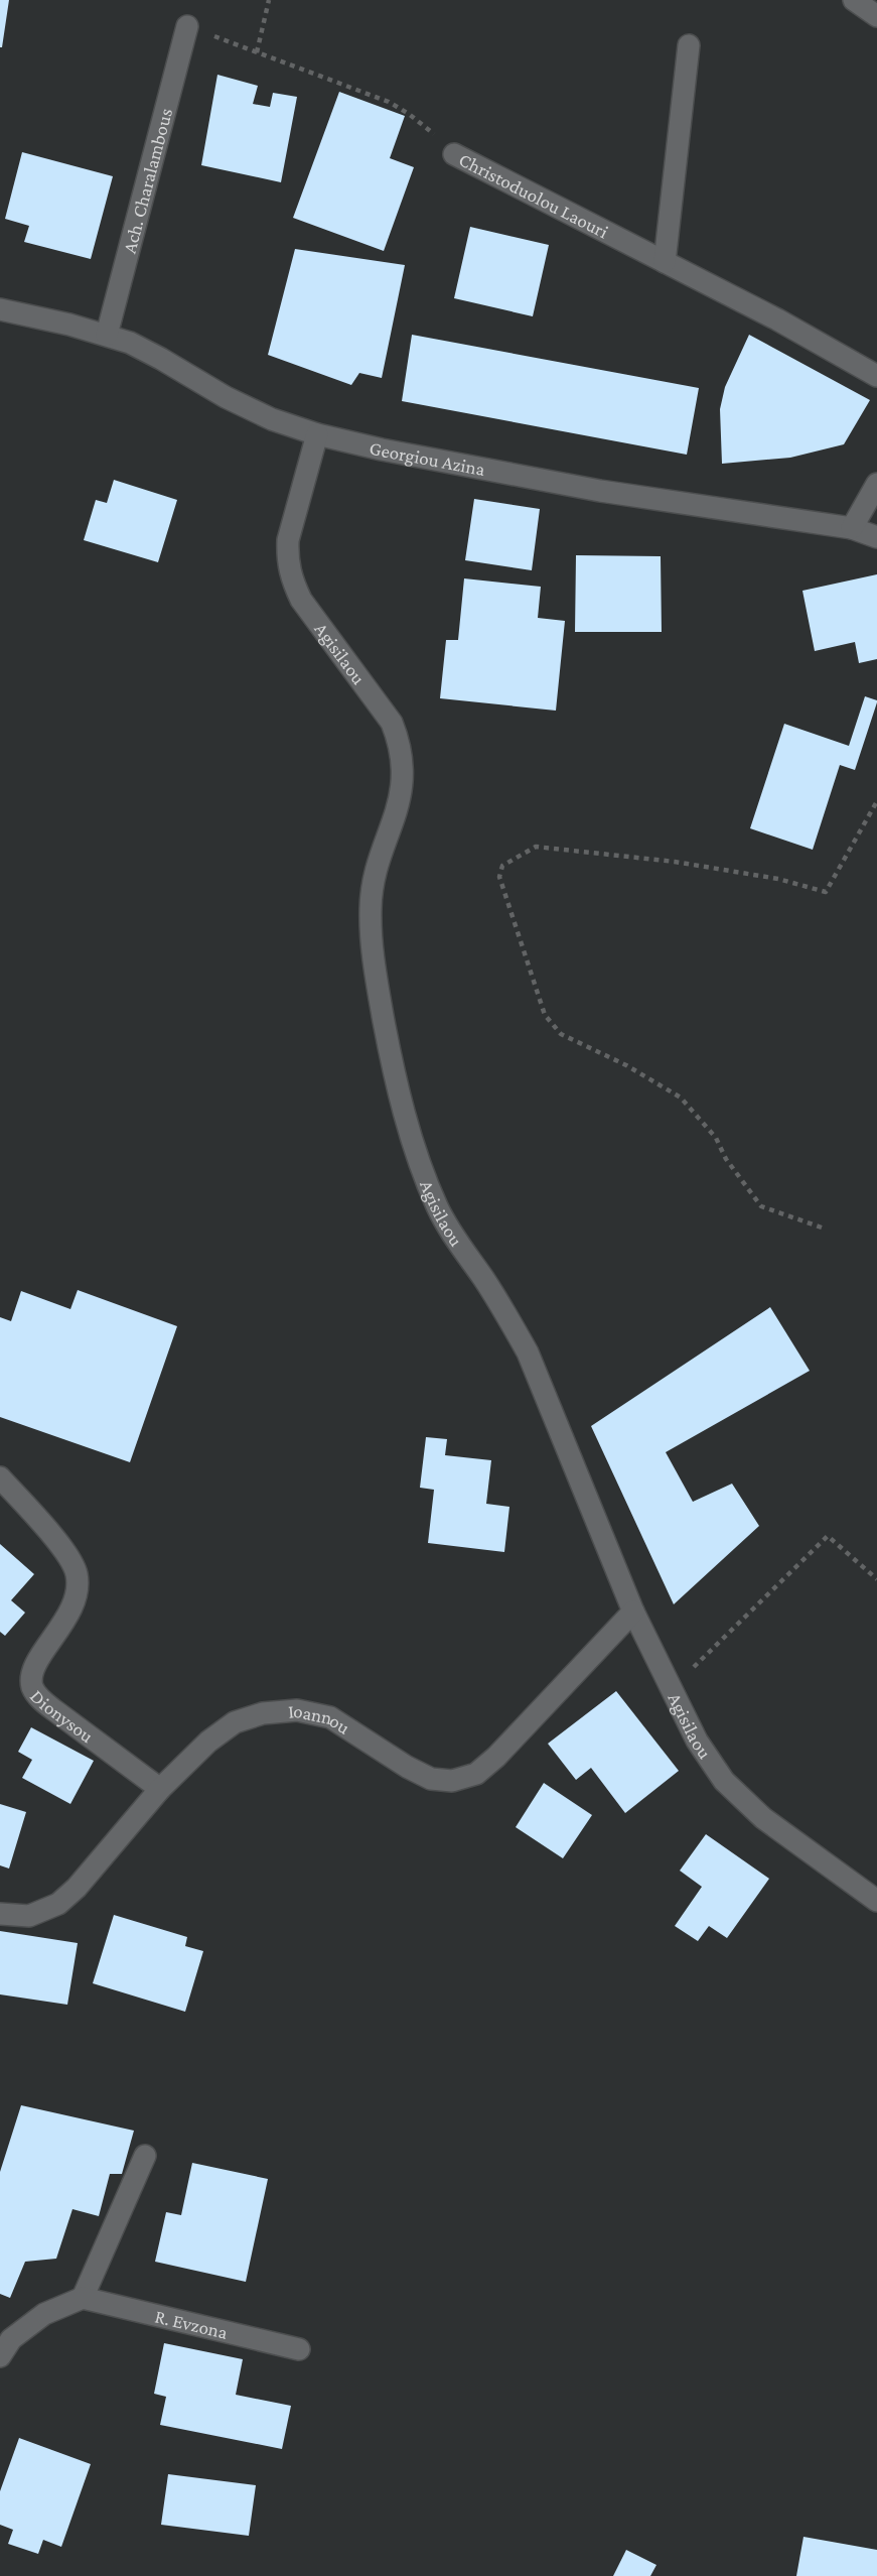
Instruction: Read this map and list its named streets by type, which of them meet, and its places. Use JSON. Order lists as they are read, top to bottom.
{
  "streets": {
    "street": [
      "Ach. Charalambous",
      "Christoduolou Laouri",
      "Georgiou Azina",
      "Agisilaou",
      "Dionysou",
      "Ioannou",
      "R. Evzona"
    ]
  },
  "crossings": [
    ["Ach. Charalambous", "Christoduolou Laouri"],
    ["Ach. Charalambous", "Georgiou Azina"],
    ["Georgiou Azina", "Agisilaou"],
    ["Agisilaou", "Ioannou"],
    ["Dionysou", "Ioannou"]
  ]
}
